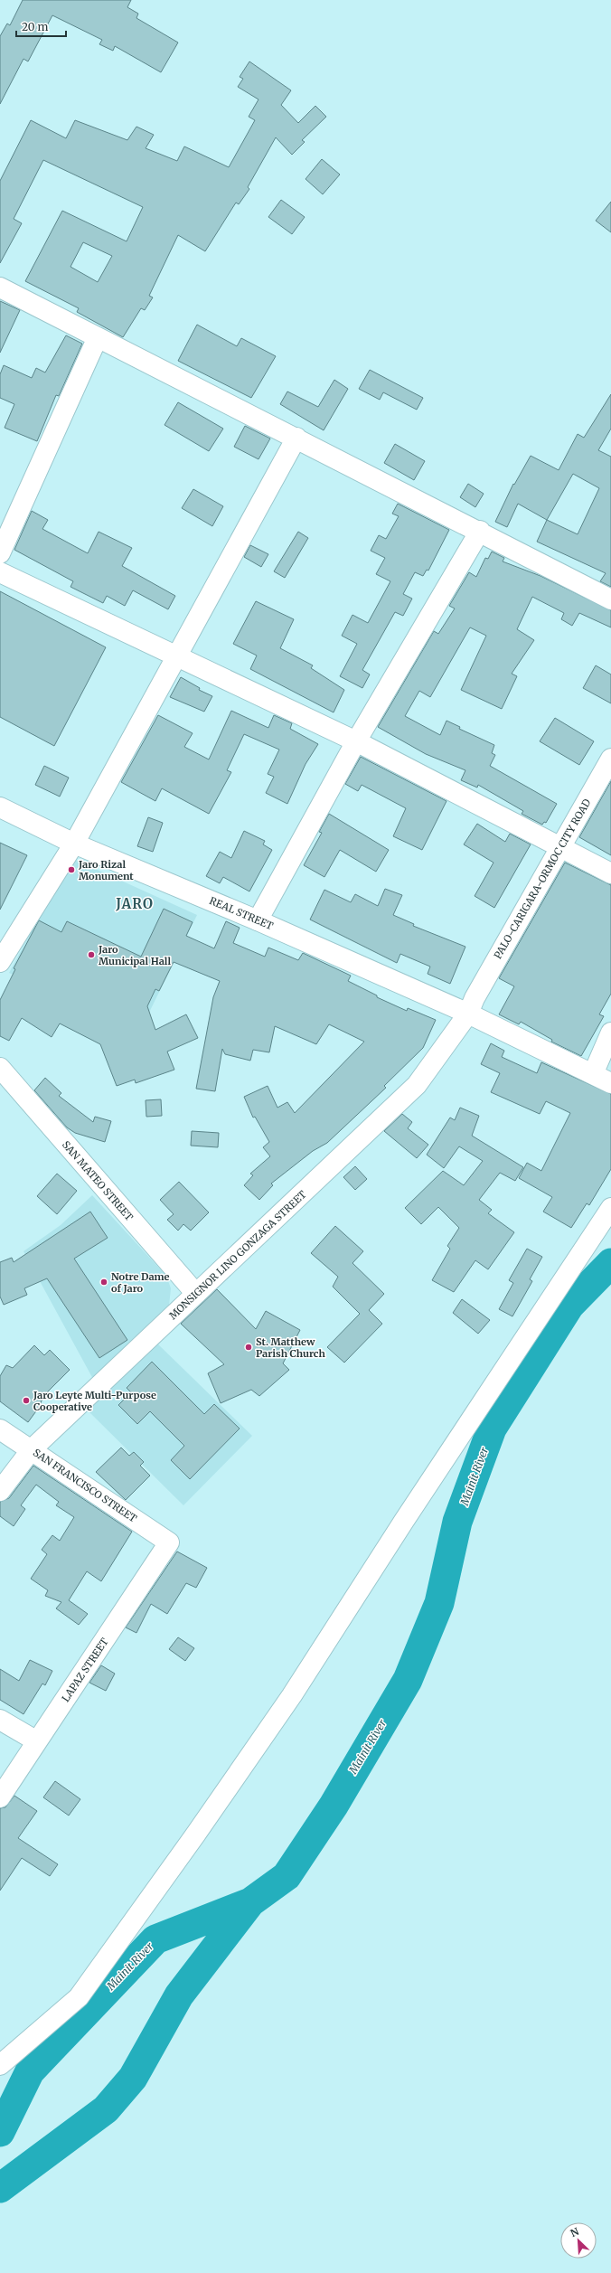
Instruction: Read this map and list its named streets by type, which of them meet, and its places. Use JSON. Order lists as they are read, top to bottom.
{
  "streets": {
    "street": [
      "PALO-CARIGARA-ORMOC CITY ROAD",
      "REAL STREET",
      "SAN MATEO STREET",
      "MONSIGNOR LINO GONZAGA STREET",
      "SAN FRANCISCO STREET",
      "LAPAZ STREET"
    ]
  },
  "crossings": [
    ["PALO-CARIGARA-ORMOC CITY ROAD", "REAL STREET"],
    ["PALO-CARIGARA-ORMOC CITY ROAD", "MONSIGNOR LINO GONZAGA STREET"],
    ["REAL STREET", "MONSIGNOR LINO GONZAGA STREET"],
    ["SAN MATEO STREET", "MONSIGNOR LINO GONZAGA STREET"],
    ["MONSIGNOR LINO GONZAGA STREET", "SAN FRANCISCO STREET"],
    ["SAN FRANCISCO STREET", "LAPAZ STREET"]
  ],
  "districts": ["JARO"],
  "water": ["Mainit River"],
  "places": [
    "Jaro Rizal Monument",
    "Jaro Municipal Hall",
    "Notre Dame of Jaro",
    "St. Matthew Parish Church",
    "Jaro Leyte Multi-Purpose Cooperative"
  ],
  "scale_bar": "20 m",
  "north": "top left"
}
